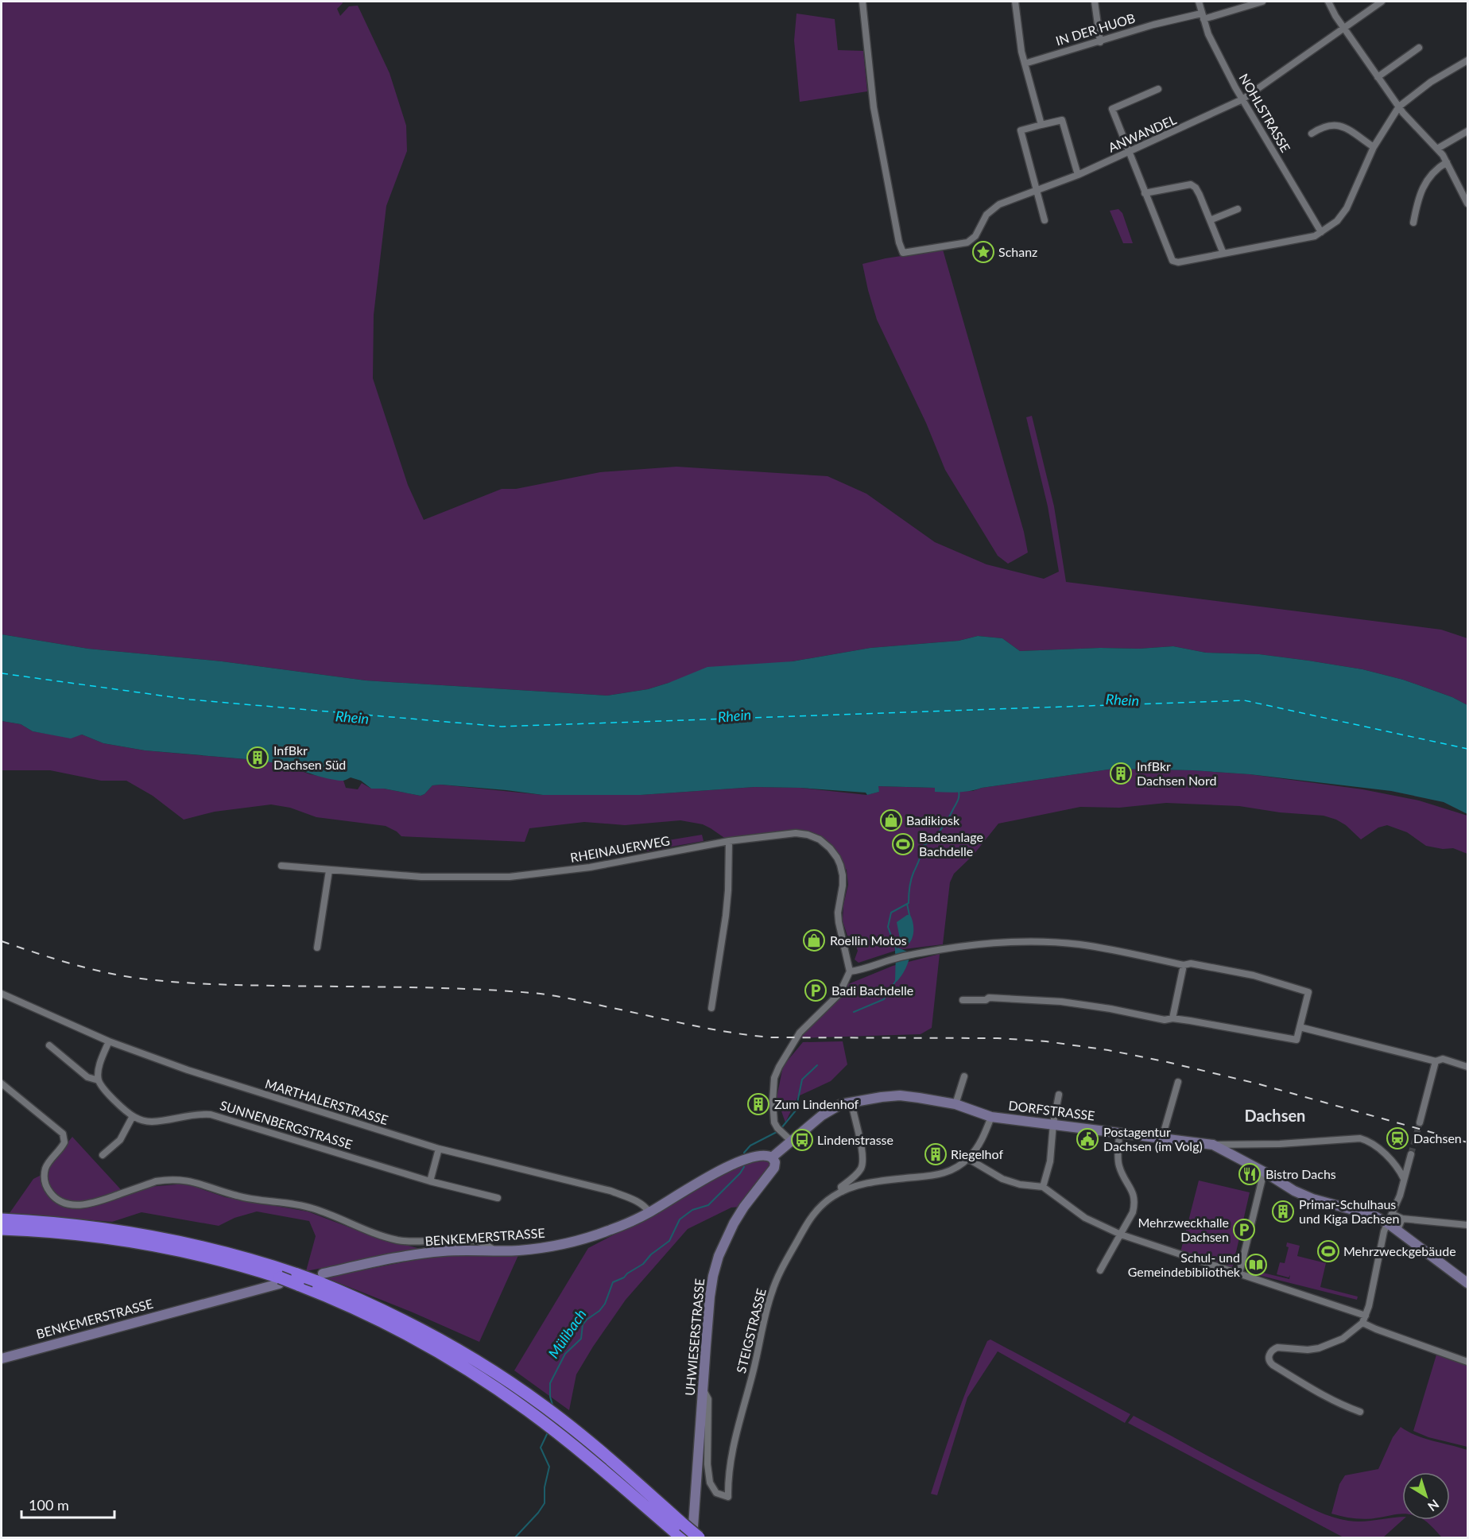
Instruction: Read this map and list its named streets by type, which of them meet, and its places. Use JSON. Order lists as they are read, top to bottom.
{
  "streets": {
    "street": [
      "IN DER HUOB",
      "NOHLSTRASSE",
      "ANWANDEL",
      "RHEINAUERWEG",
      "MARTHALERSTRASSE",
      "DORFSTRASSE",
      "SUNNENBERGSTRASSE",
      "BENKEMERSTRASSE",
      "STEIGSTRASSE",
      "UHWIESERSTRASSE"
    ]
  },
  "crossings": [
    ["IN DER HUOB", "NOHLSTRASSE"],
    ["NOHLSTRASSE", "ANWANDEL"],
    ["MARTHALERSTRASSE", "BENKEMERSTRASSE"],
    ["DORFSTRASSE", "BENKEMERSTRASSE"],
    ["DORFSTRASSE", "UHWIESERSTRASSE"],
    ["BENKEMERSTRASSE", "UHWIESERSTRASSE"],
    ["STEIGSTRASSE", "UHWIESERSTRASSE"]
  ],
  "districts": ["Dachsen"],
  "water": ["Rhein", "Mülibach"],
  "places": {
    "place": ["Schanz"],
    "building": [
      "InfBkr Dachsen Süd",
      "InfBkr Dachsen Nord",
      "Zum Lindenhof",
      "Riegelhof",
      "Primar-Schulhaus und Kiga Dachsen"
    ],
    "shop": ["Badikiosk", "Roellin Motos"],
    "sports": ["Badeanlage Bachdelle", "Mehrzweckgebäude"],
    "parking": ["Badi Bachdelle", "Mehrzweckhalle Dachsen"],
    "station": ["Dachsen"],
    "public building": ["Postagentur Dachsen (im Volg)"],
    "bus stop": ["Lindenstrasse"],
    "restaurant": ["Bistro Dachs"],
    "library": ["Schul- und Gemeindebibliothek"]
  },
  "scale_bar": "100 m",
  "north": "bottom right"
}
